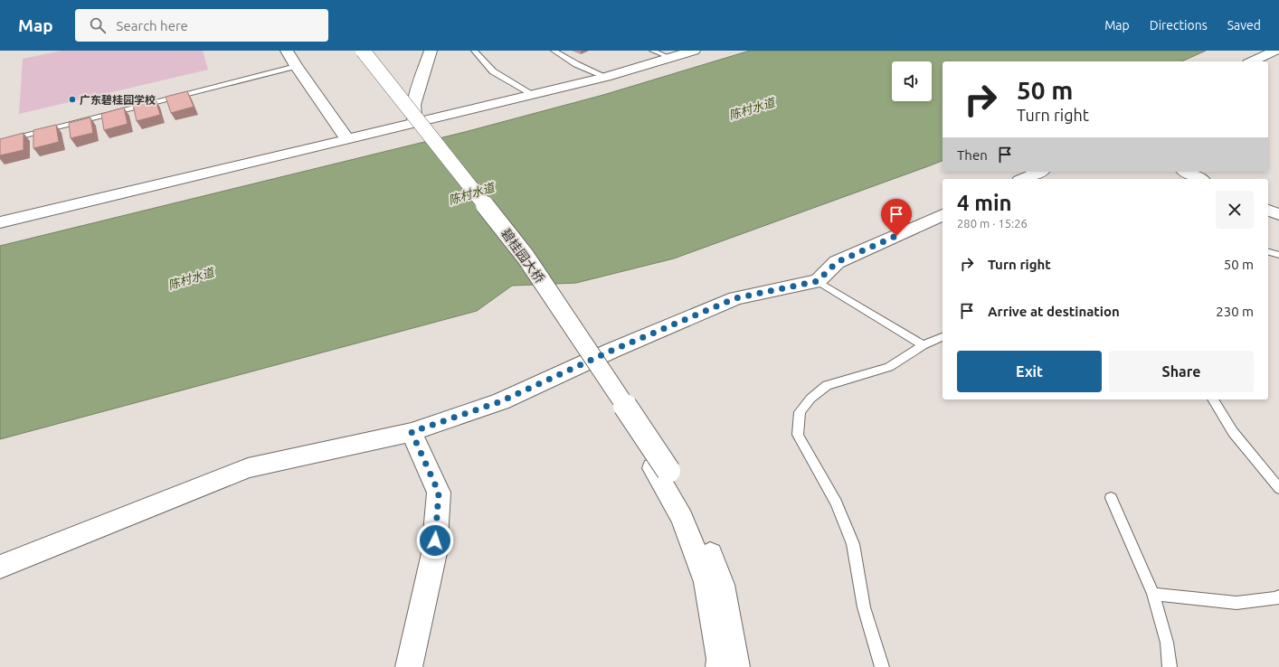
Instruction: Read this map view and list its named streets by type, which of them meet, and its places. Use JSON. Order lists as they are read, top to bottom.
{
  "streets": {
    "street": ["碧桂园大桥"]
  },
  "water": ["陈村水道"],
  "places": ["广东碧桂园学校"],
  "page": {
    "header": "Map",
    "search": "Search here",
    "nav": ["Map", "Directions", "Saved"],
    "turn": ["50 m", "Turn right"],
    "then": "Then",
    "heading": ["4 min", "280 m · 15:26"],
    "list": [
      {
        "name": "Turn right",
        "value": "50 m"
      },
      {
        "name": "Arrive at destination",
        "value": "230 m"
      }
    ],
    "buttons": ["Exit", "Share"]
  }
}
